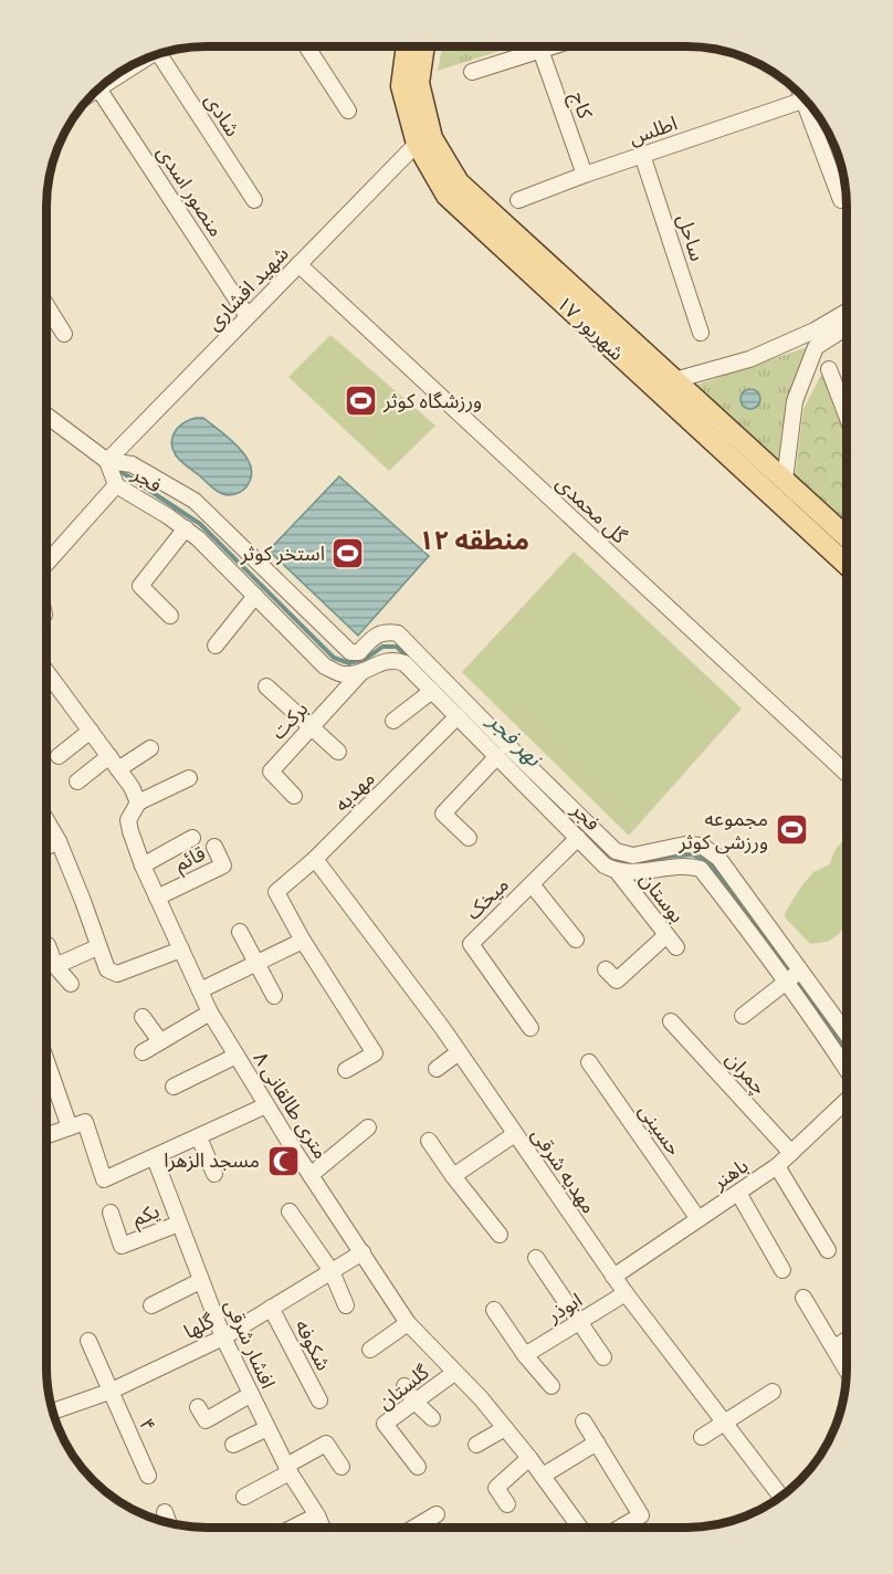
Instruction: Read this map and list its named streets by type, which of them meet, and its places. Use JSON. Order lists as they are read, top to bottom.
{
  "streets": {
    "main road": ["۱۷ شهریور"],
    "street": [
      "کاج",
      "شادی",
      "اطلس",
      "منصور اسدی",
      "ساحل",
      "شهید افشاری",
      "فجر",
      "گل محمدی",
      "برکت",
      "مهدیه",
      "قائم",
      "بوستان",
      "میخک",
      "چمران",
      "۸ متری طالقانی",
      "حسینی",
      "مهدیه شرقی",
      "باهنر",
      "یکم",
      "ابوذر",
      "گلها",
      "افشار شرقی",
      "شکوفه",
      "گلستان",
      "۴"
    ]
  },
  "crossings": [
    ["کاج", "اطلس"],
    ["اطلس", "ساحل"],
    ["منصور اسدی", "شهید افشاری"],
    ["شهید افشاری", "۱۷ شهریور"],
    ["شهید افشاری", "فجر"],
    ["شهید افشاری", "گل محمدی"],
    ["فجر", "برکت"],
    ["فجر", "مهدیه"],
    ["فجر", "بوستان"],
    ["فجر", "میخک"],
    ["مهدیه", "مهدیه شرقی"],
    ["قائم", "۸ متری طالقانی"],
    ["چمران", "باهنر"],
    ["۸ متری طالقانی", "گلها"],
    ["۸ متری طالقانی", "گلستان"],
    ["حسینی", "باهنر"],
    ["مهدیه شرقی", "باهنر"],
    ["مهدیه شرقی", "ابوذر"],
    ["یکم", "افشار شرقی"],
    ["گلها", "افشار شرقی"],
    ["گلها", "شکوفه"],
    ["گلها", "۴"]
  ],
  "districts": ["منطقه ۱۲"],
  "water": ["نهر فجر"],
  "places": {
    "sports": ["ورزشگاه کوثر", "استخر کوثر", "مجموعه ورزشی کوثر"],
    "mosque": ["مسجد الزهرا"]
  }
}
